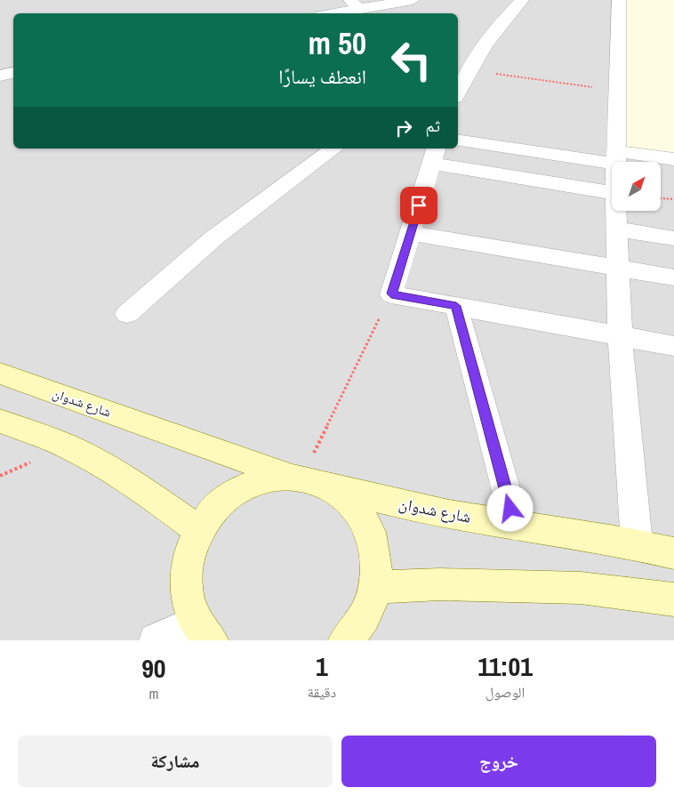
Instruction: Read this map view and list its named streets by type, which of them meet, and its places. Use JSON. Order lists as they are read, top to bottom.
{
  "streets": {
    "main road": ["شارع شدوان"]
  },
  "north": "top right",
  "page": {
    "turn": ["50 m", "انعطف يسارًا"],
    "then": "ثم",
    "eta": [
      "11:01",
      "الوصول",
      "1",
      "دقيقة",
      "90",
      "m"
    ],
    "buttons": ["خروج", "مشاركة"]
  }
}
